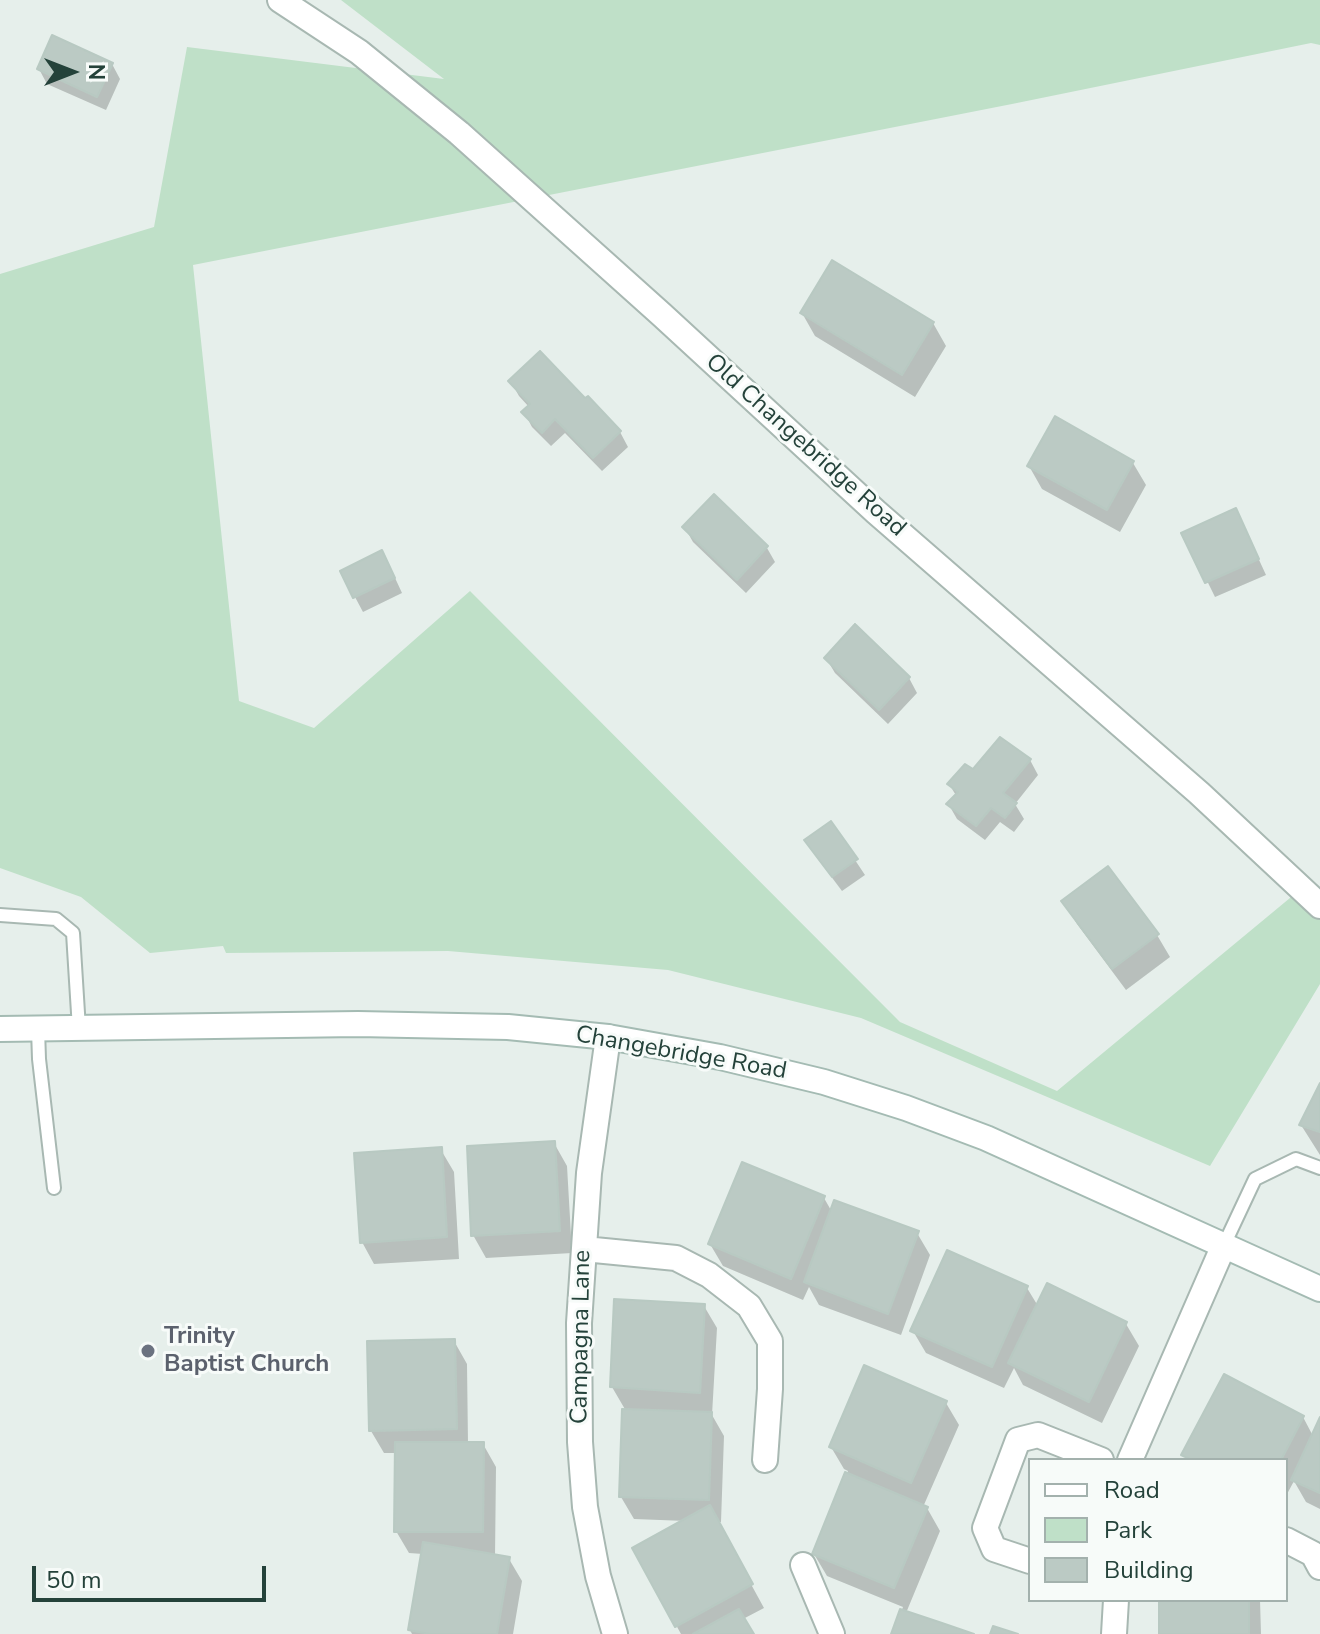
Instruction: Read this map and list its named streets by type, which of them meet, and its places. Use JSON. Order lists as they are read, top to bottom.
{
  "streets": {
    "street": ["Old Changebridge Road", "Changebridge Road", "Campagna Lane"]
  },
  "crossings": [
    ["Changebridge Road", "Campagna Lane"]
  ],
  "places": ["Trinity Baptist Church"],
  "legend": ["Road", "Park", "Building"],
  "scale_bar": "50 m",
  "north": "right"
}
